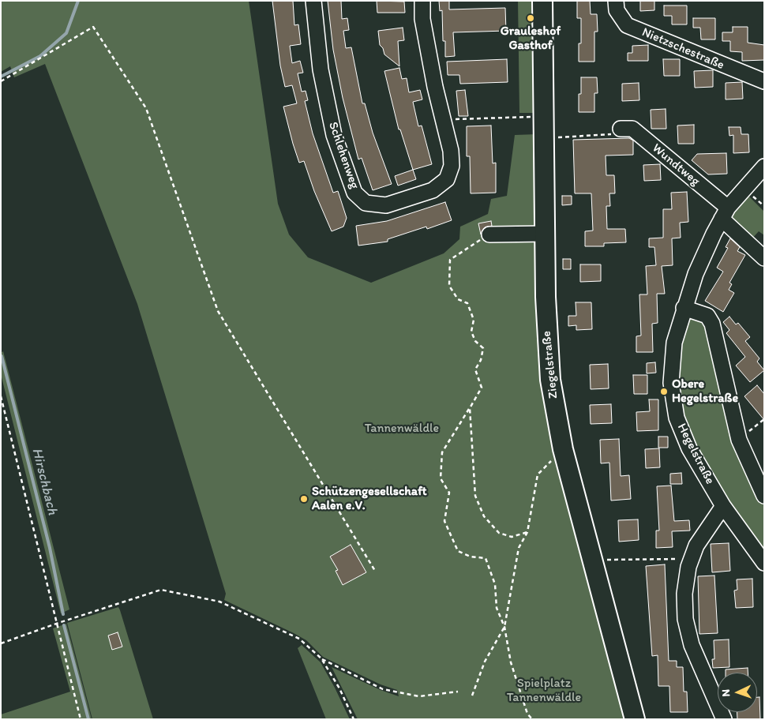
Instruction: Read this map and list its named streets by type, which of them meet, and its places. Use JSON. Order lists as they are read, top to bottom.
{
  "streets": {
    "main road": ["Ziegelstraße"],
    "street": [
      "Nietzschestraße",
      "Schlehenweg",
      "Wundtweg",
      "Hegelstraße"
    ]
  },
  "crossings": [
    ["Wundtweg", "Hegelstraße"]
  ],
  "water": ["Hirschbach"],
  "parks": ["Tannenwäldle", "Spielplatz Tannenwäldle"],
  "places": ["Grauleshof Gasthof", "Obere Hegelstraße", "Schützengesellschaft Aalen e.V."],
  "north": "left"
}
